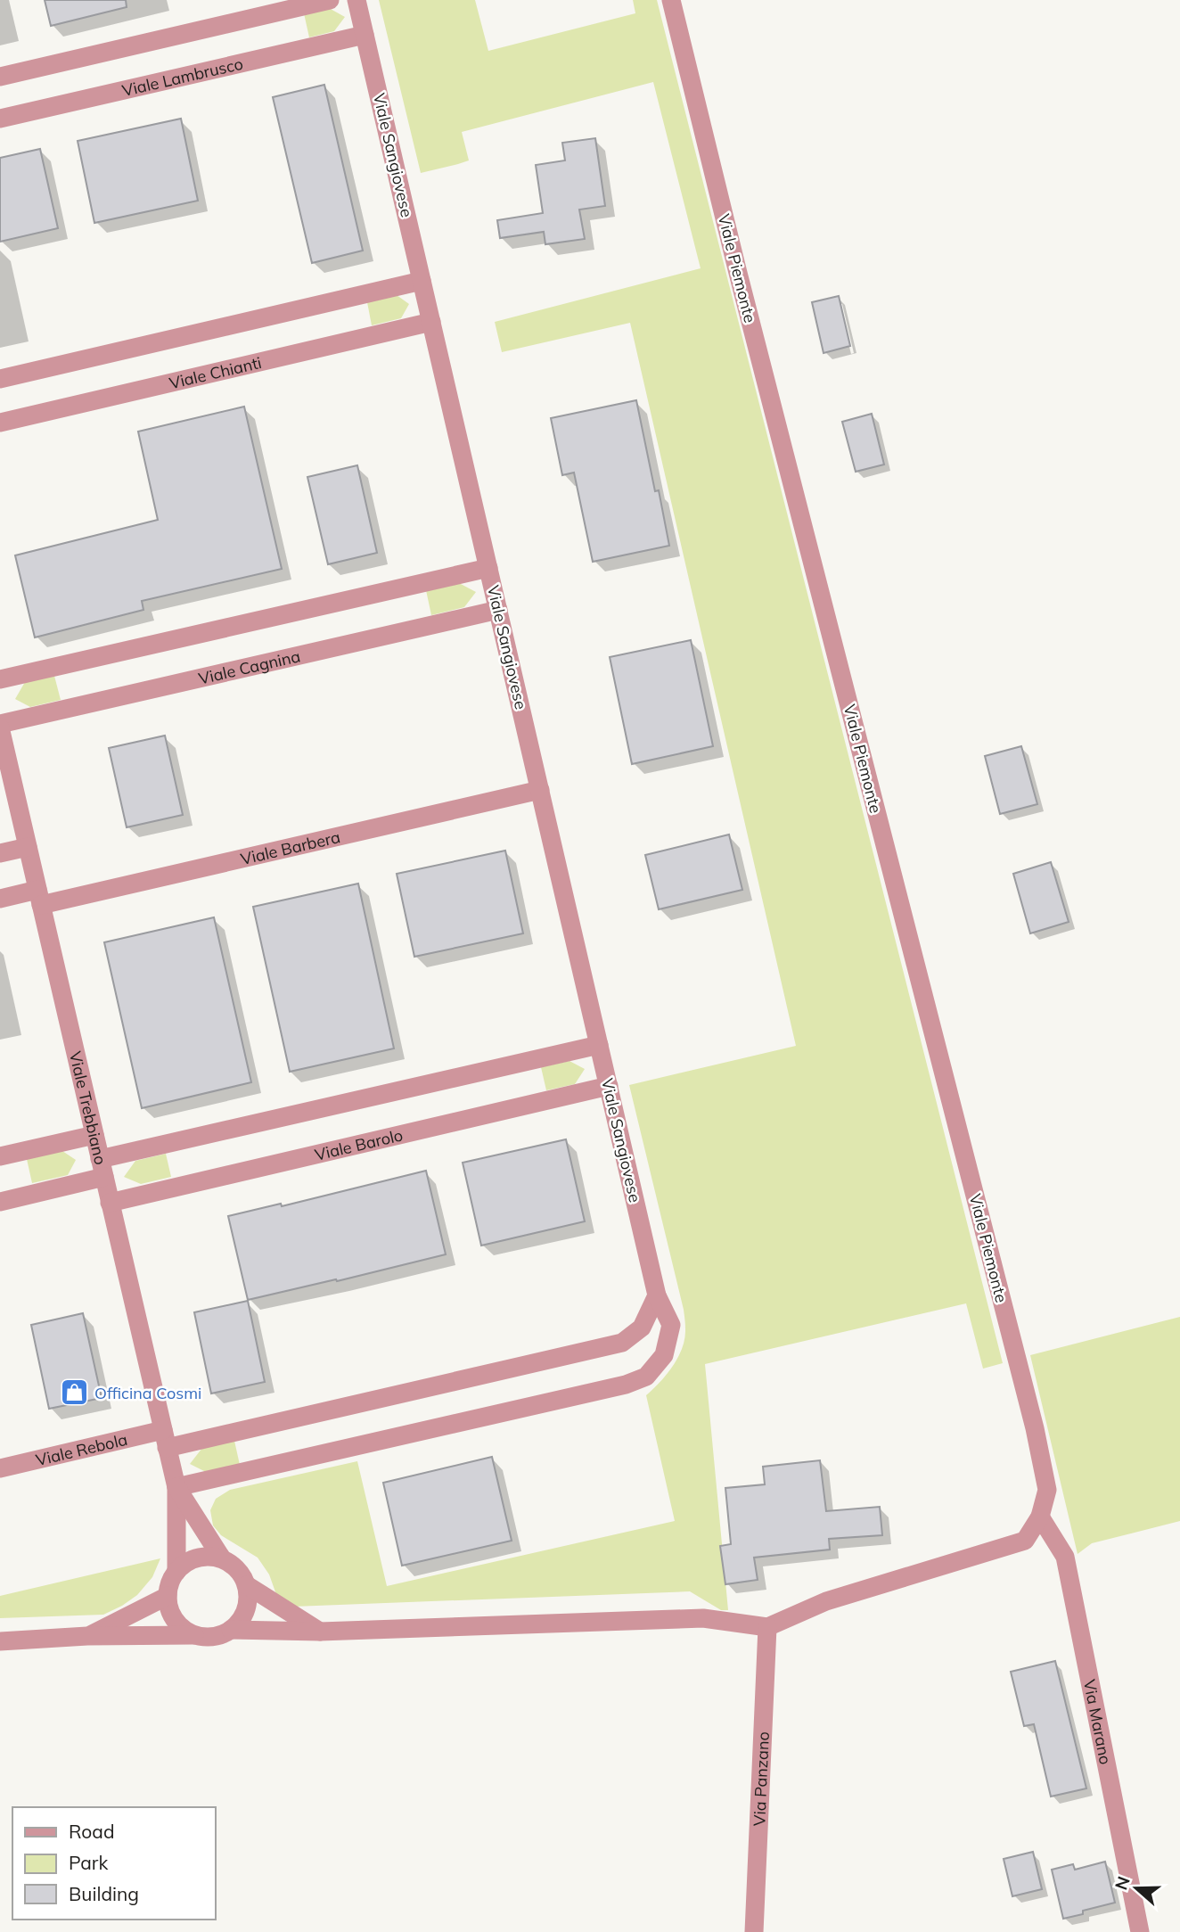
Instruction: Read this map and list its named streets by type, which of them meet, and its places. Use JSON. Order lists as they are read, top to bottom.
{
  "streets": {
    "street": [
      "Viale Lambrusco",
      "Viale Sangiovese",
      "Viale Piemonte",
      "Viale Chianti",
      "Viale Cagnina",
      "Viale Barbera",
      "Viale Trebbiano",
      "Viale Barolo",
      "Viale Rebola",
      "Via Marano",
      "Via Panzano"
    ]
  },
  "crossings": [
    ["Viale Lambrusco", "Viale Sangiovese"],
    ["Viale Sangiovese", "Viale Chianti"],
    ["Viale Sangiovese", "Viale Cagnina"],
    ["Viale Sangiovese", "Viale Barbera"],
    ["Viale Sangiovese", "Viale Trebbiano"],
    ["Viale Sangiovese", "Viale Barolo"],
    ["Viale Piemonte", "Via Marano"],
    ["Viale Cagnina", "Viale Trebbiano"],
    ["Viale Barbera", "Viale Trebbiano"],
    ["Viale Trebbiano", "Viale Barolo"],
    ["Viale Trebbiano", "Viale Rebola"]
  ],
  "places": {
    "shop": ["Officina Cosmi"]
  },
  "legend": ["Road", "Park", "Building"],
  "north": "left"
}
